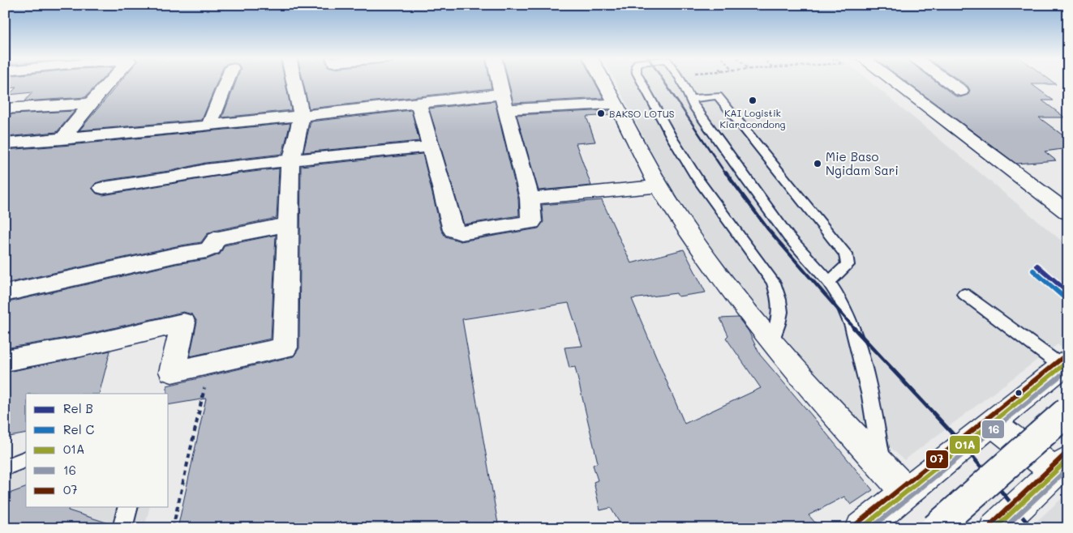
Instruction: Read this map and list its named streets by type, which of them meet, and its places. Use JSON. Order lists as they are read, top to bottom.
{
  "places": ["KAI Logistik Kiaracondong", "BAKSO LOTUS", "Mie Baso Ngidam Sari"],
  "lines": [
    "rail line B",
    "rail line C",
    "transit line 07",
    "transit line 01A",
    "transit line 16"
  ],
  "legend": [
    "Rel B",
    "Rel C",
    "01A",
    "16",
    "07"
  ]
}
